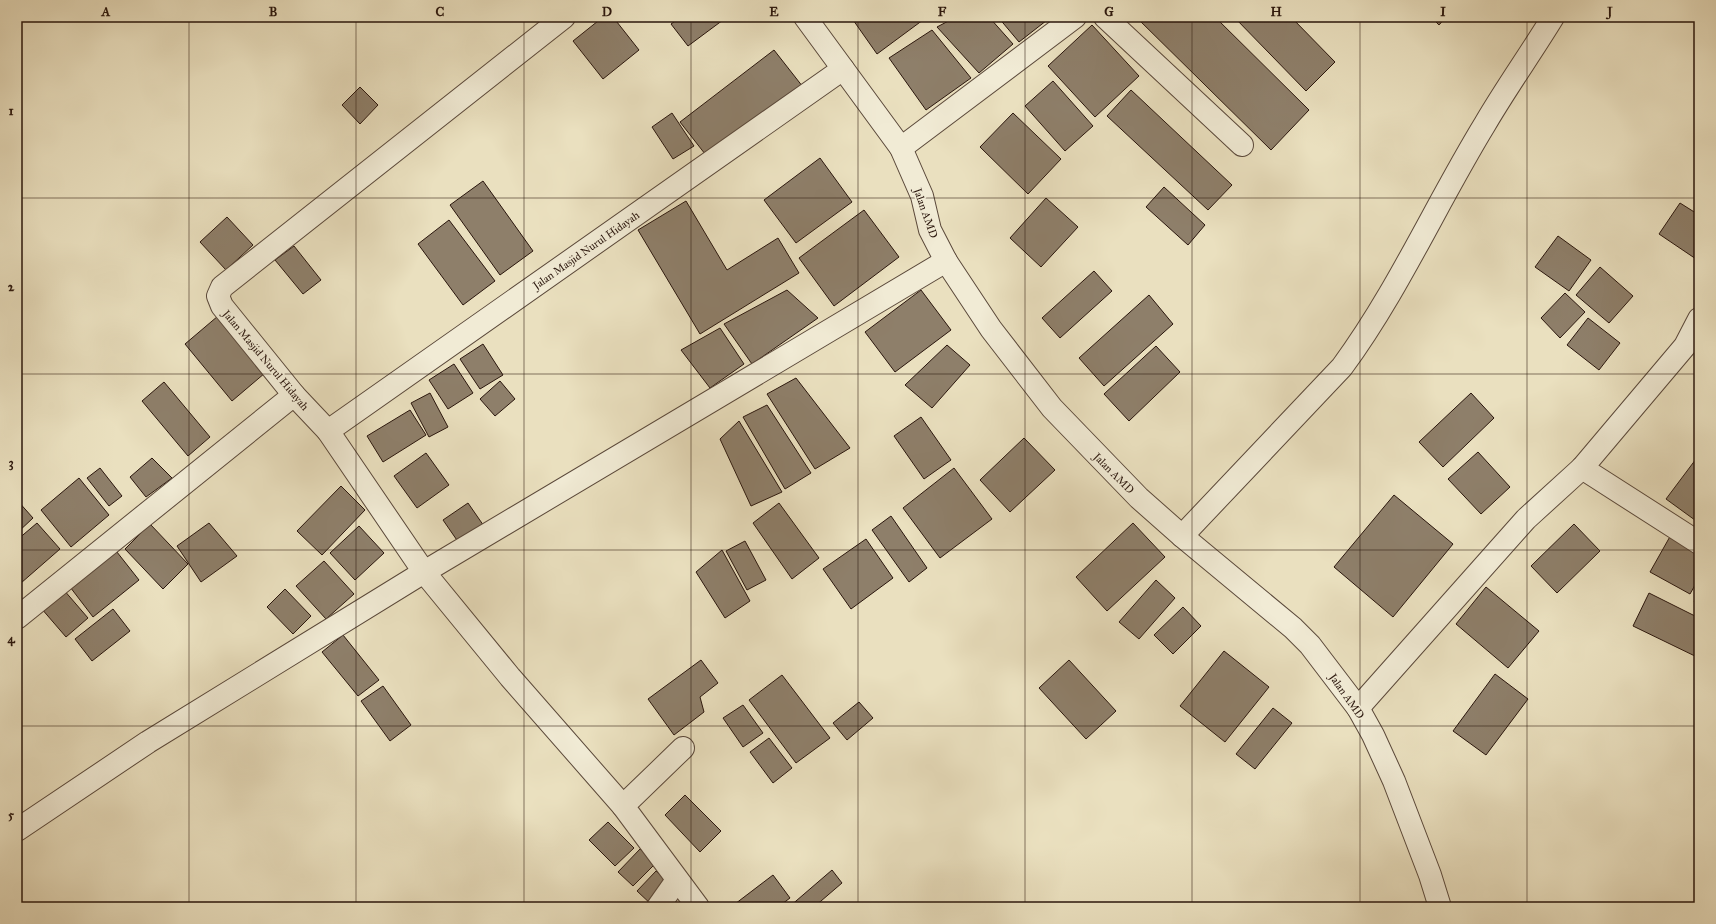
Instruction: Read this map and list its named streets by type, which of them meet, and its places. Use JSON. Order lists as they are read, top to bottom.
{
  "streets": {
    "street": ["Jalan AMD", "Jalan Masjid Nurul Hidayah"]
  },
  "crossings": [
    ["Jalan AMD", "Jalan Masjid Nurul Hidayah"]
  ],
  "grid": {
    "columns": [
      "A",
      "B",
      "C",
      "D",
      "E",
      "F",
      "G",
      "H",
      "I",
      "J"
    ],
    "rows": [
      "1",
      "2",
      "3",
      "4",
      "5"
    ]
  }
}
